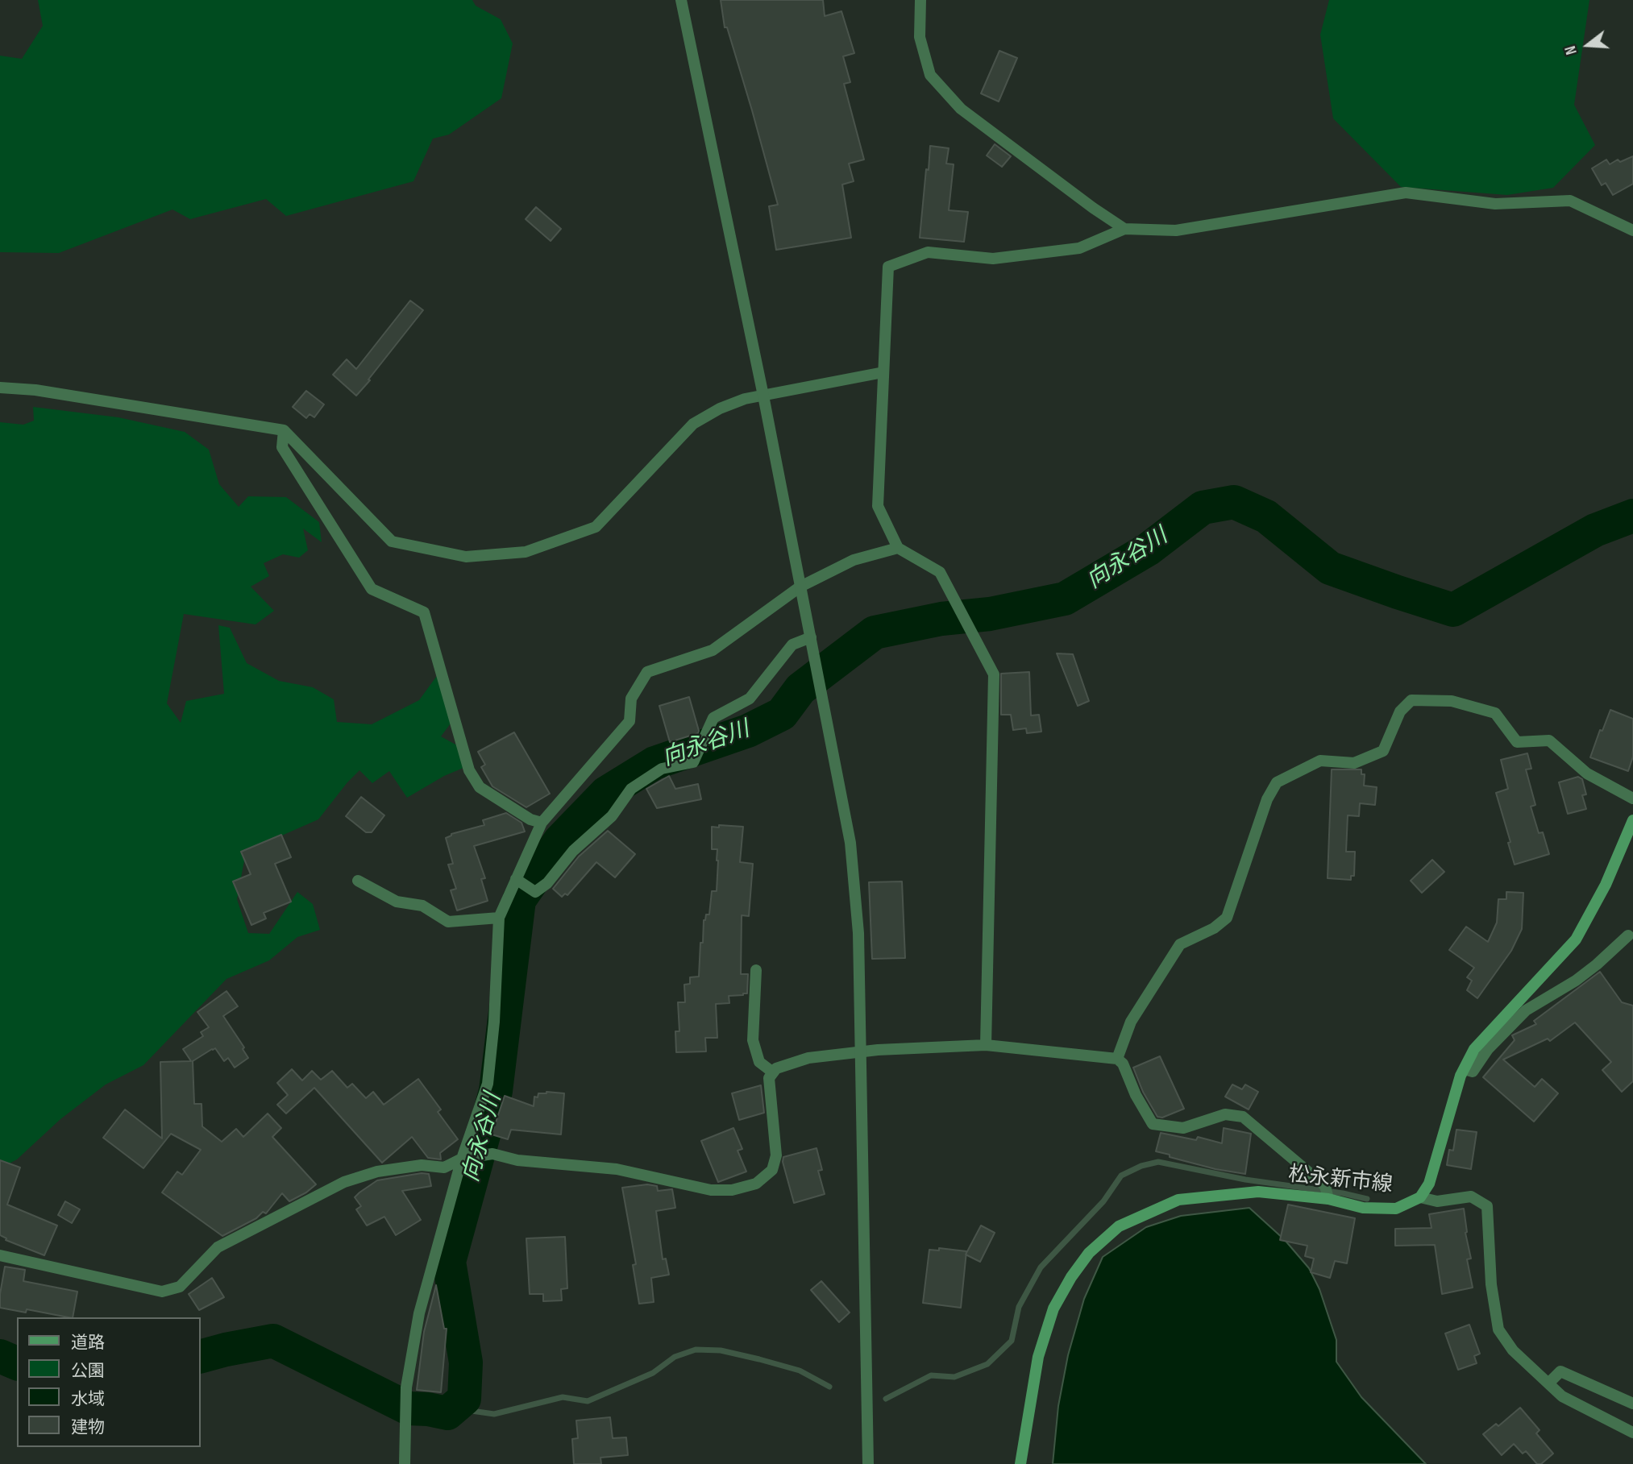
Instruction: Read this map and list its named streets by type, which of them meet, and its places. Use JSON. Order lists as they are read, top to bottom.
{
  "streets": {
    "main road": ["松永新市線"]
  },
  "water": ["向永谷川"],
  "legend": [
    "道路",
    "公園",
    "水域",
    "建物"
  ],
  "north": "left"
}
